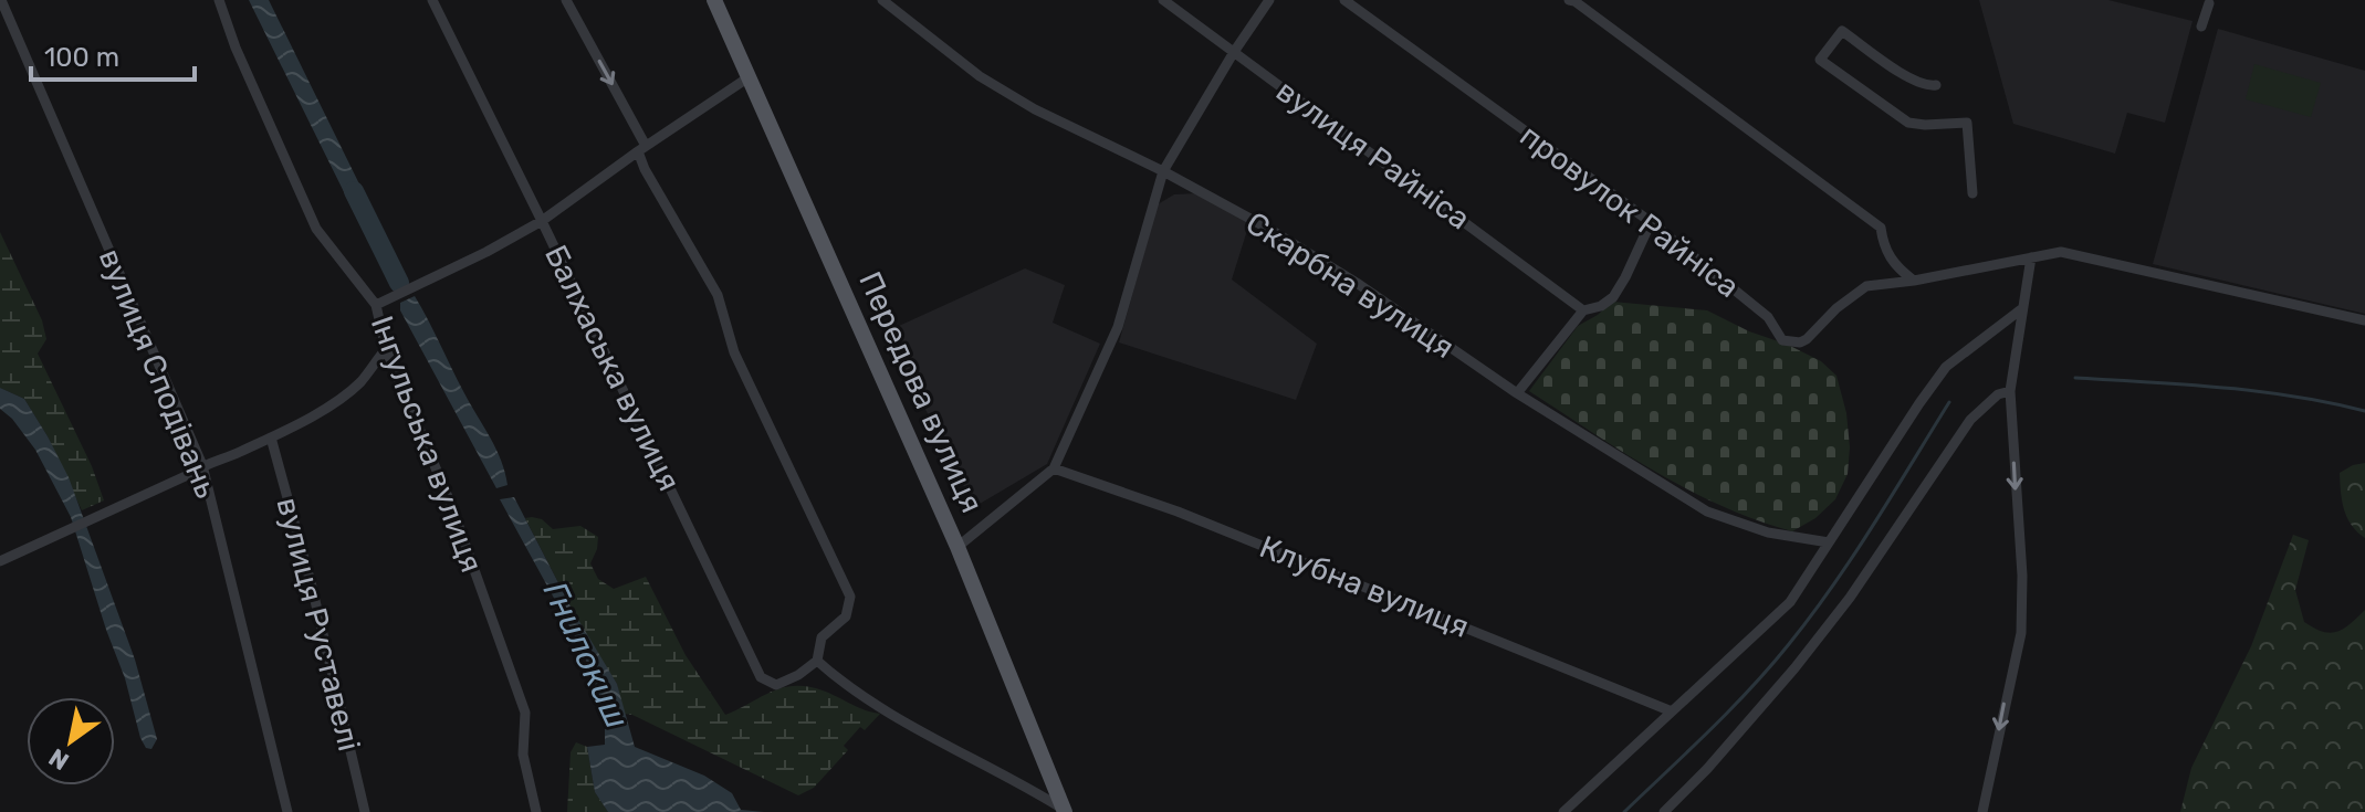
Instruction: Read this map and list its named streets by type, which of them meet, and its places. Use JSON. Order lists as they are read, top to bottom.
{
  "streets": {
    "main road": ["Передова вулиця"],
    "street": [
      "вулиця Райніса",
      "провулок Райніса",
      "Скарбна вулиця",
      "Балхаська вулиця",
      "вулиця Сподівань",
      "Інгульська вулиця",
      "Клубна вулиця",
      "вулиця Руставелі"
    ]
  },
  "water": ["Гнилокиш"],
  "scale_bar": "100 m",
  "north": "bottom left"
}
